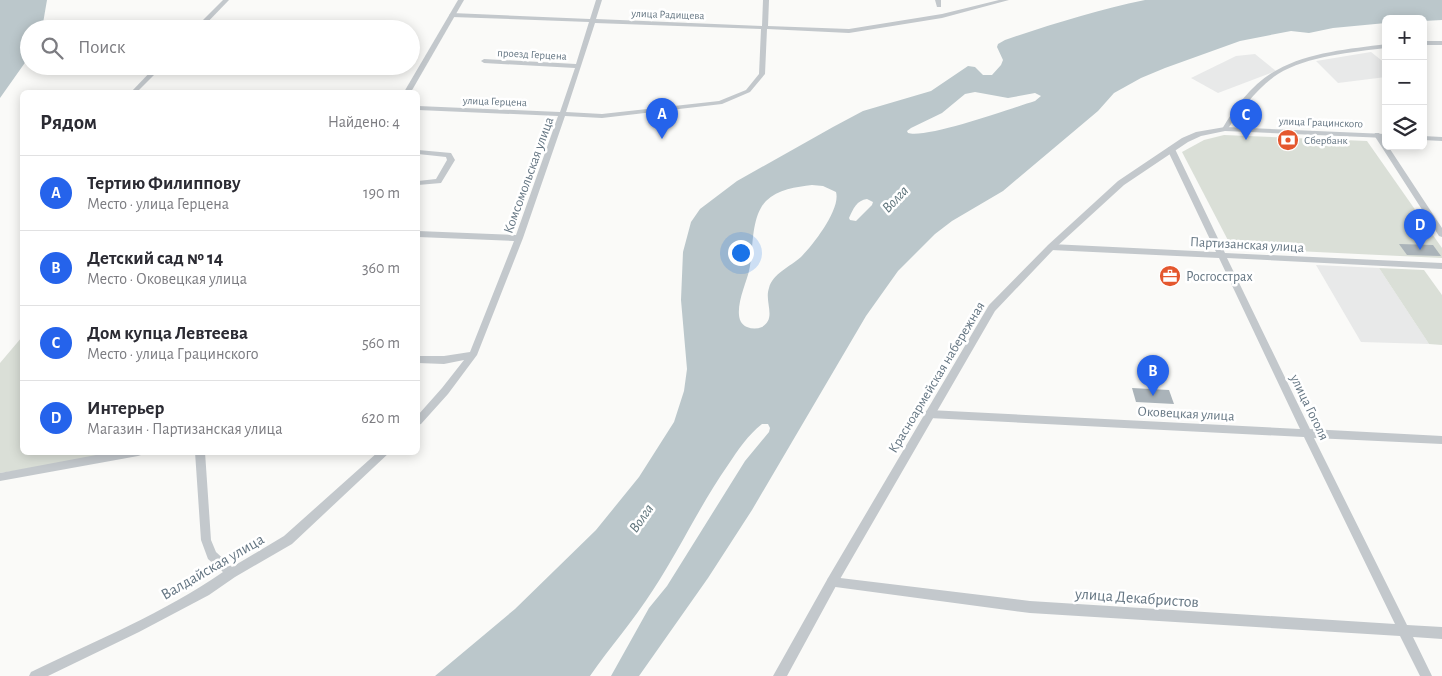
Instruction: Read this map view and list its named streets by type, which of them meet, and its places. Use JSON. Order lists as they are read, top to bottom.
{
  "streets": {
    "street": [
      "улица Радищева",
      "проезд Герцена",
      "улица Герцена",
      "улица Грацинского",
      "Комсомольская улица",
      "Партизанская улица",
      "Красноармейская набережная",
      "улица Гоголя",
      "Оковецкая улица",
      "Валдайская улица",
      "улица Декабристов"
    ]
  },
  "crossings": [
    ["улица Радищева", "улица Герцена"],
    ["улица Радищева", "Комсомольская улица"],
    ["проезд Герцена", "Комсомольская улица"],
    ["улица Герцена", "Комсомольская улица"],
    ["улица Грацинского", "Красноармейская набережная"],
    ["Партизанская улица", "Красноармейская набережная"],
    ["Партизанская улица", "улица Гоголя"],
    ["Красноармейская набережная", "улица Гоголя"],
    ["Красноармейская набережная", "Оковецкая улица"],
    ["Красноармейская набережная", "улица Декабристов"],
    ["улица Гоголя", "Оковецкая улица"],
    ["улица Гоголя", "улица Декабристов"]
  ],
  "water": ["Волга"],
  "places": {
    "bank": ["Сбербанк"],
    "office": ["Росгосстрах"]
  },
  "page": {
    "map_buttons": ["+", "−"],
    "search": "Поиск",
    "heading": ["Рядом", "Найдено: 4"],
    "pins": [
      "A",
      "C",
      "D",
      "B"
    ],
    "list": [
      {
        "mark": "A",
        "name": "Тертию Филиппову",
        "note": "Место · улица Герцена",
        "value": "190 m"
      },
      {
        "mark": "B",
        "name": "Детский сад № 14",
        "note": "Место · Оковецкая улица",
        "value": "360 m"
      },
      {
        "mark": "C",
        "name": "Дом купца Левтеева",
        "note": "Место · улица Грацинского",
        "value": "560 m"
      },
      {
        "mark": "D",
        "name": "Интерьер",
        "note": "Магазин · Партизанская улица",
        "value": "620 m"
      }
    ]
  }
}
